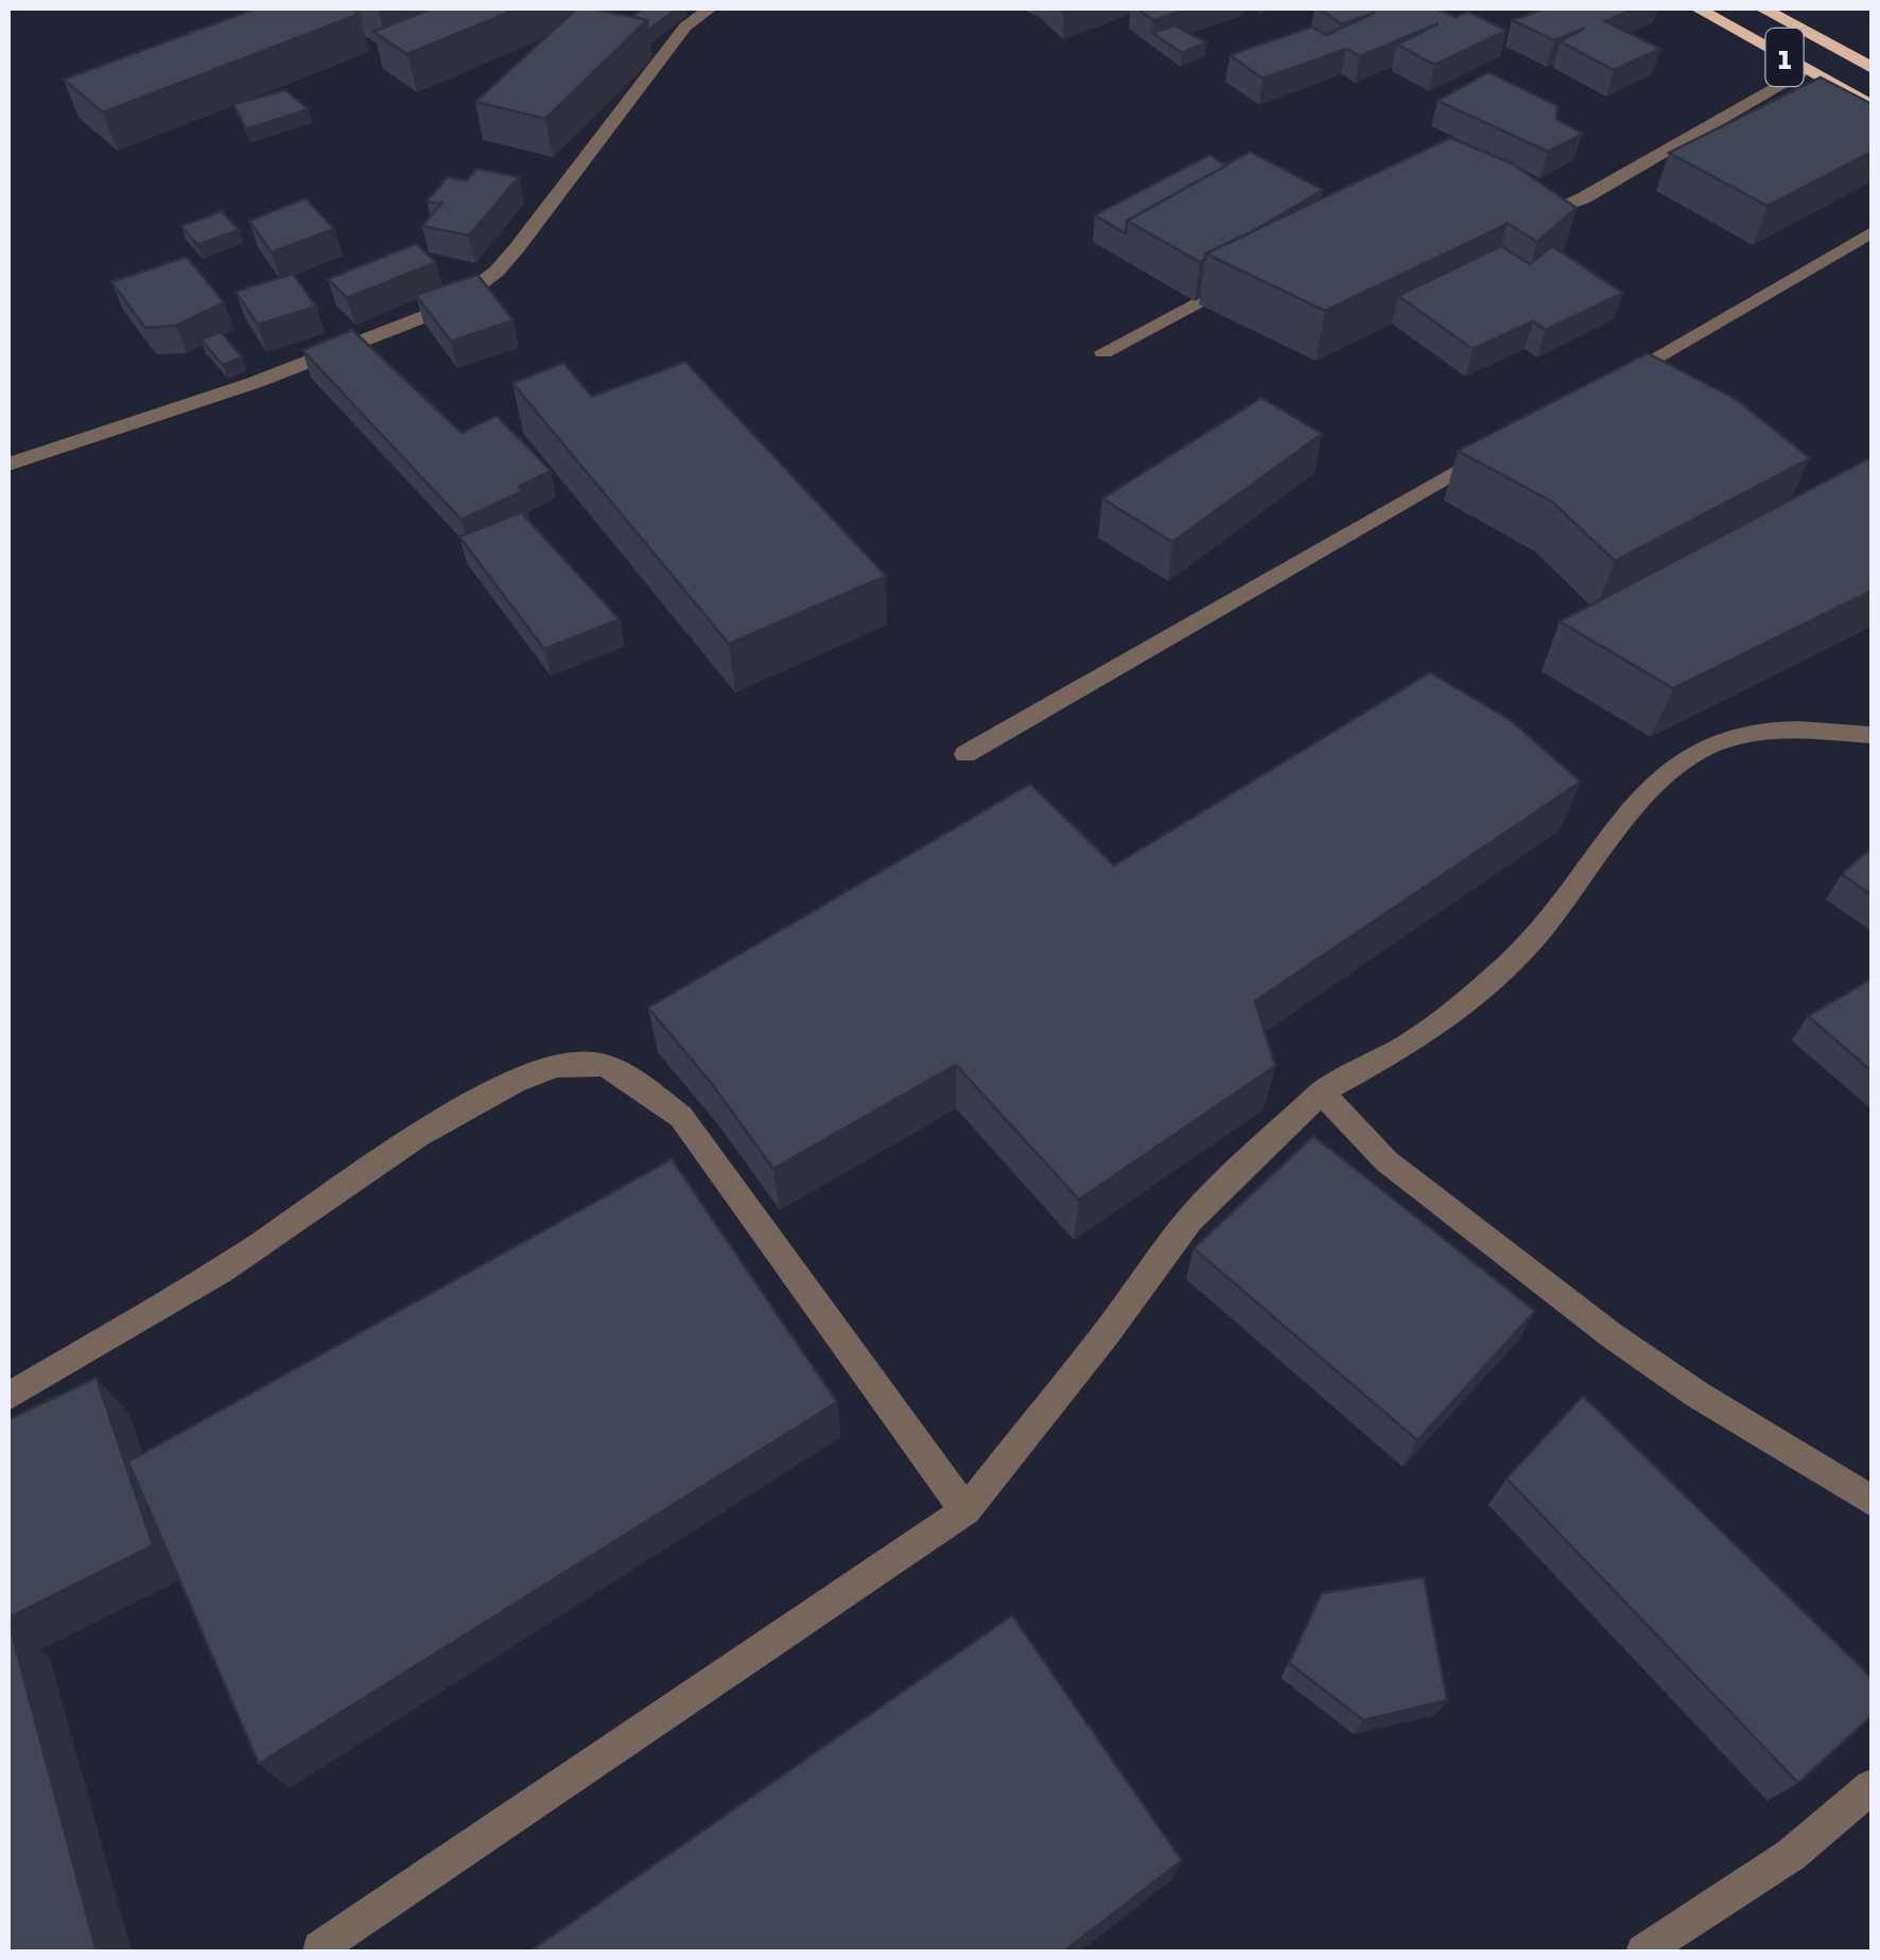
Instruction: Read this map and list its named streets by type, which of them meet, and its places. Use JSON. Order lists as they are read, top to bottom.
{
  "streets": {
    "highway": ["1"]
  }
}
